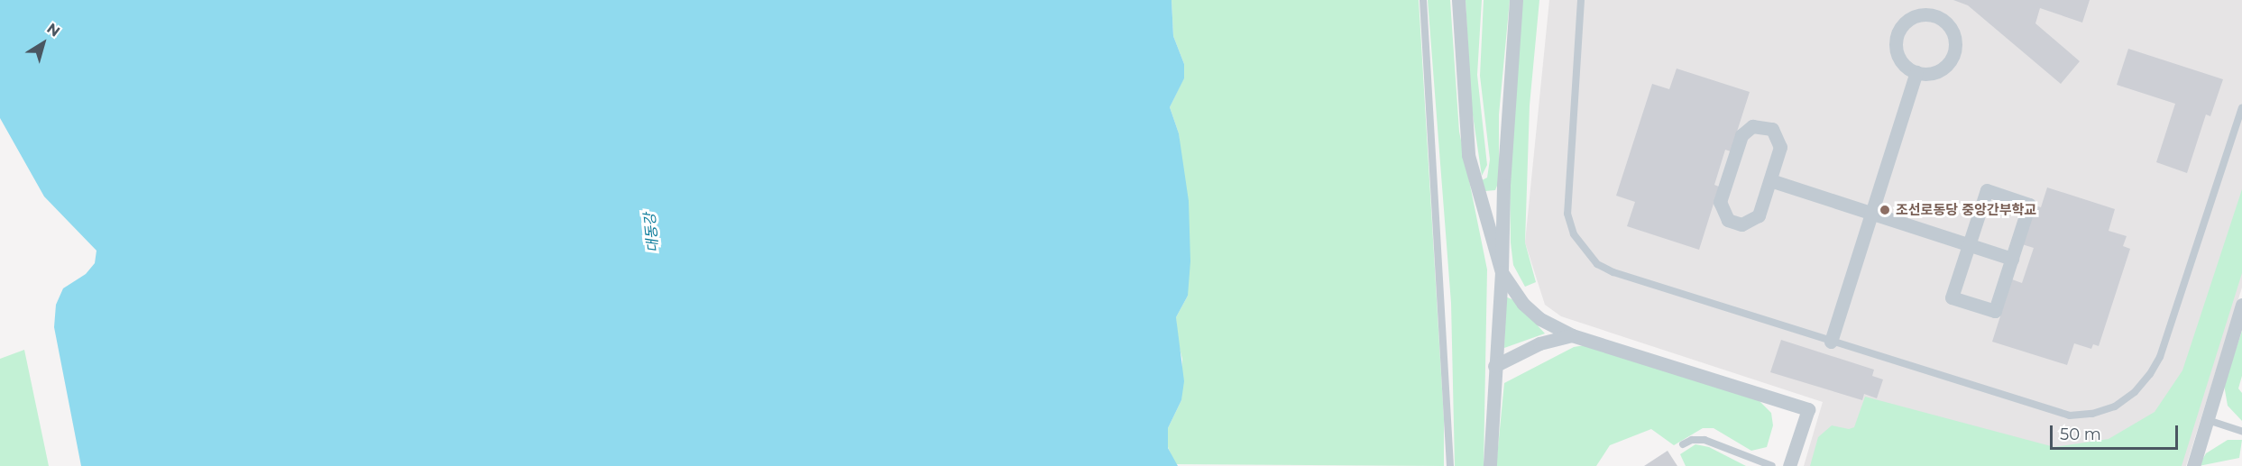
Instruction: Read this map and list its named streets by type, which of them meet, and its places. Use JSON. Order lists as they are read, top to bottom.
{
  "water": ["대동강"],
  "places": ["조선로동당 중앙간부학교"],
  "scale_bar": "50 m",
  "north": "top right"
}
